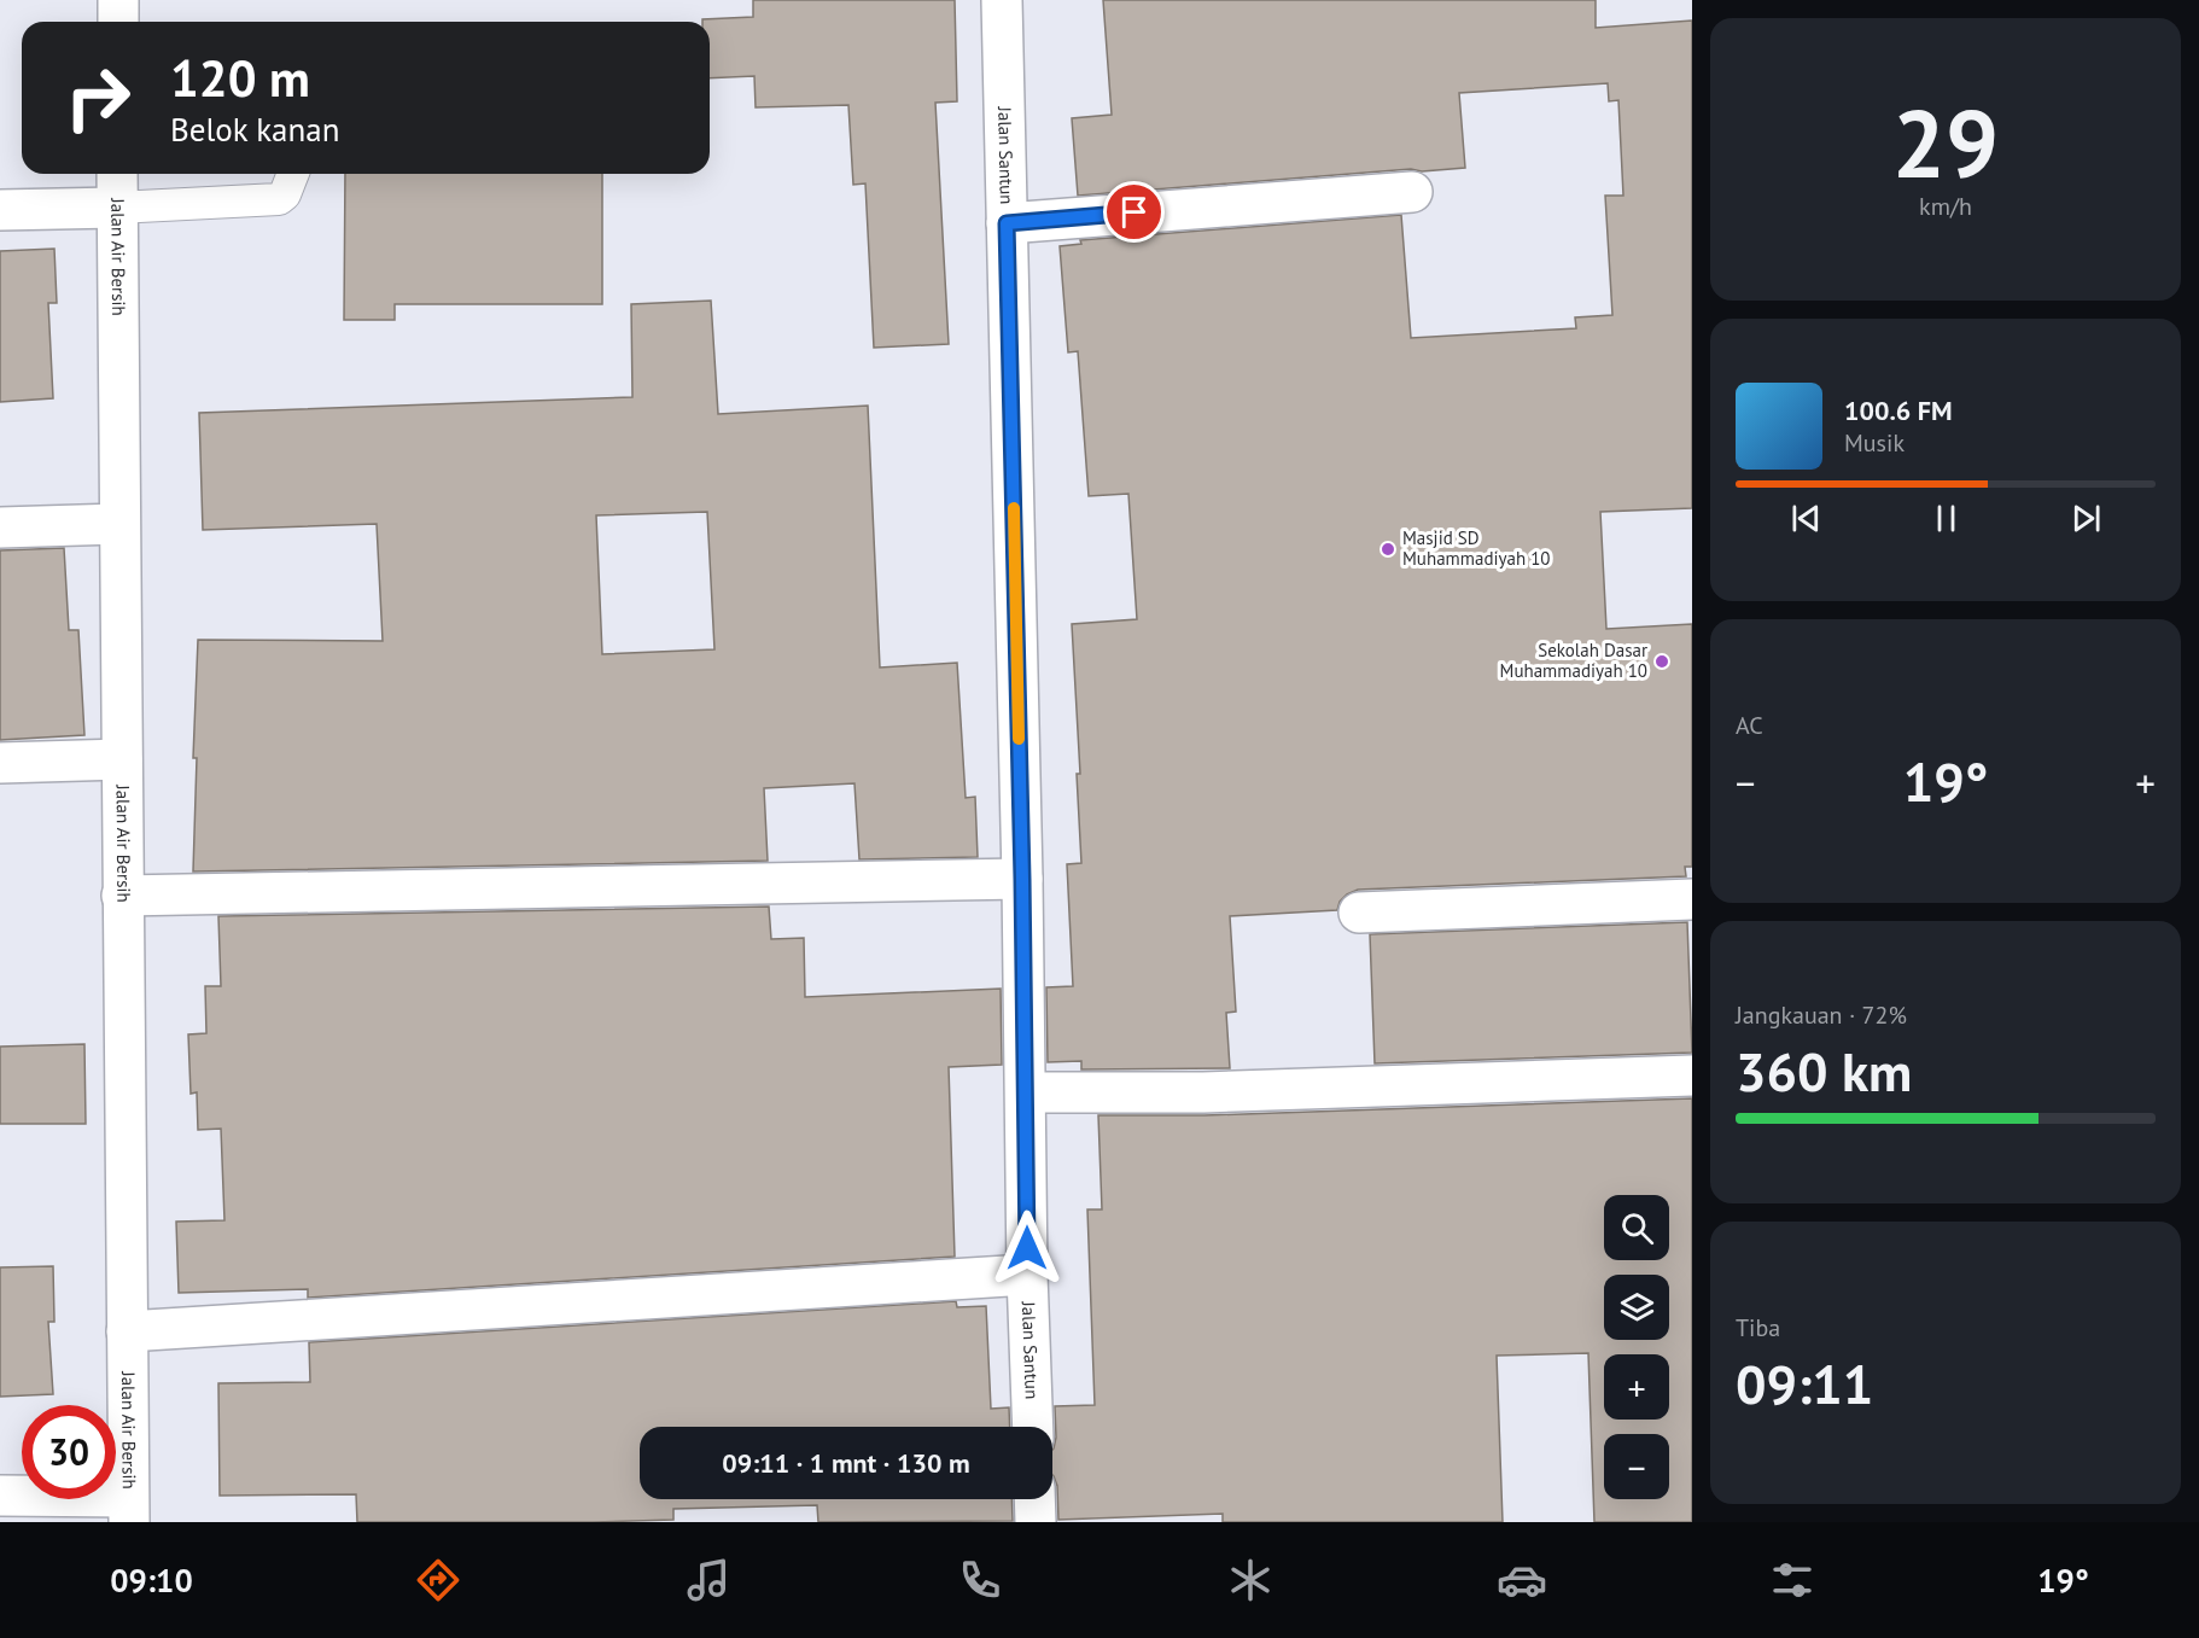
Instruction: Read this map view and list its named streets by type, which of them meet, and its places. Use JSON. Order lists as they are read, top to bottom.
{
  "streets": {
    "street": ["Jalan Santun", "Jalan Air Bersih"]
  },
  "places": ["Masjid SD Muhammadiyah 10", "Sekolah Dasar Muhammadiyah 10"],
  "page": {
    "tile": [
      ["29", "km/h"],
      "AC",
      ["Jangkauan · 72%", "360 km"],
      ["Tiba", "09:11"]
    ],
    "turn": ["120 m", "Belok kanan"],
    "song": ["100.6 FM", "Musik"],
    "heat": ["−", "19°", "+"],
    "map_buttons": ["+", "−"],
    "limit": "30",
    "trip": "09:11 · 1 mnt · 130 m",
    "tabs": ["09:10", "19°"]
  }
}
